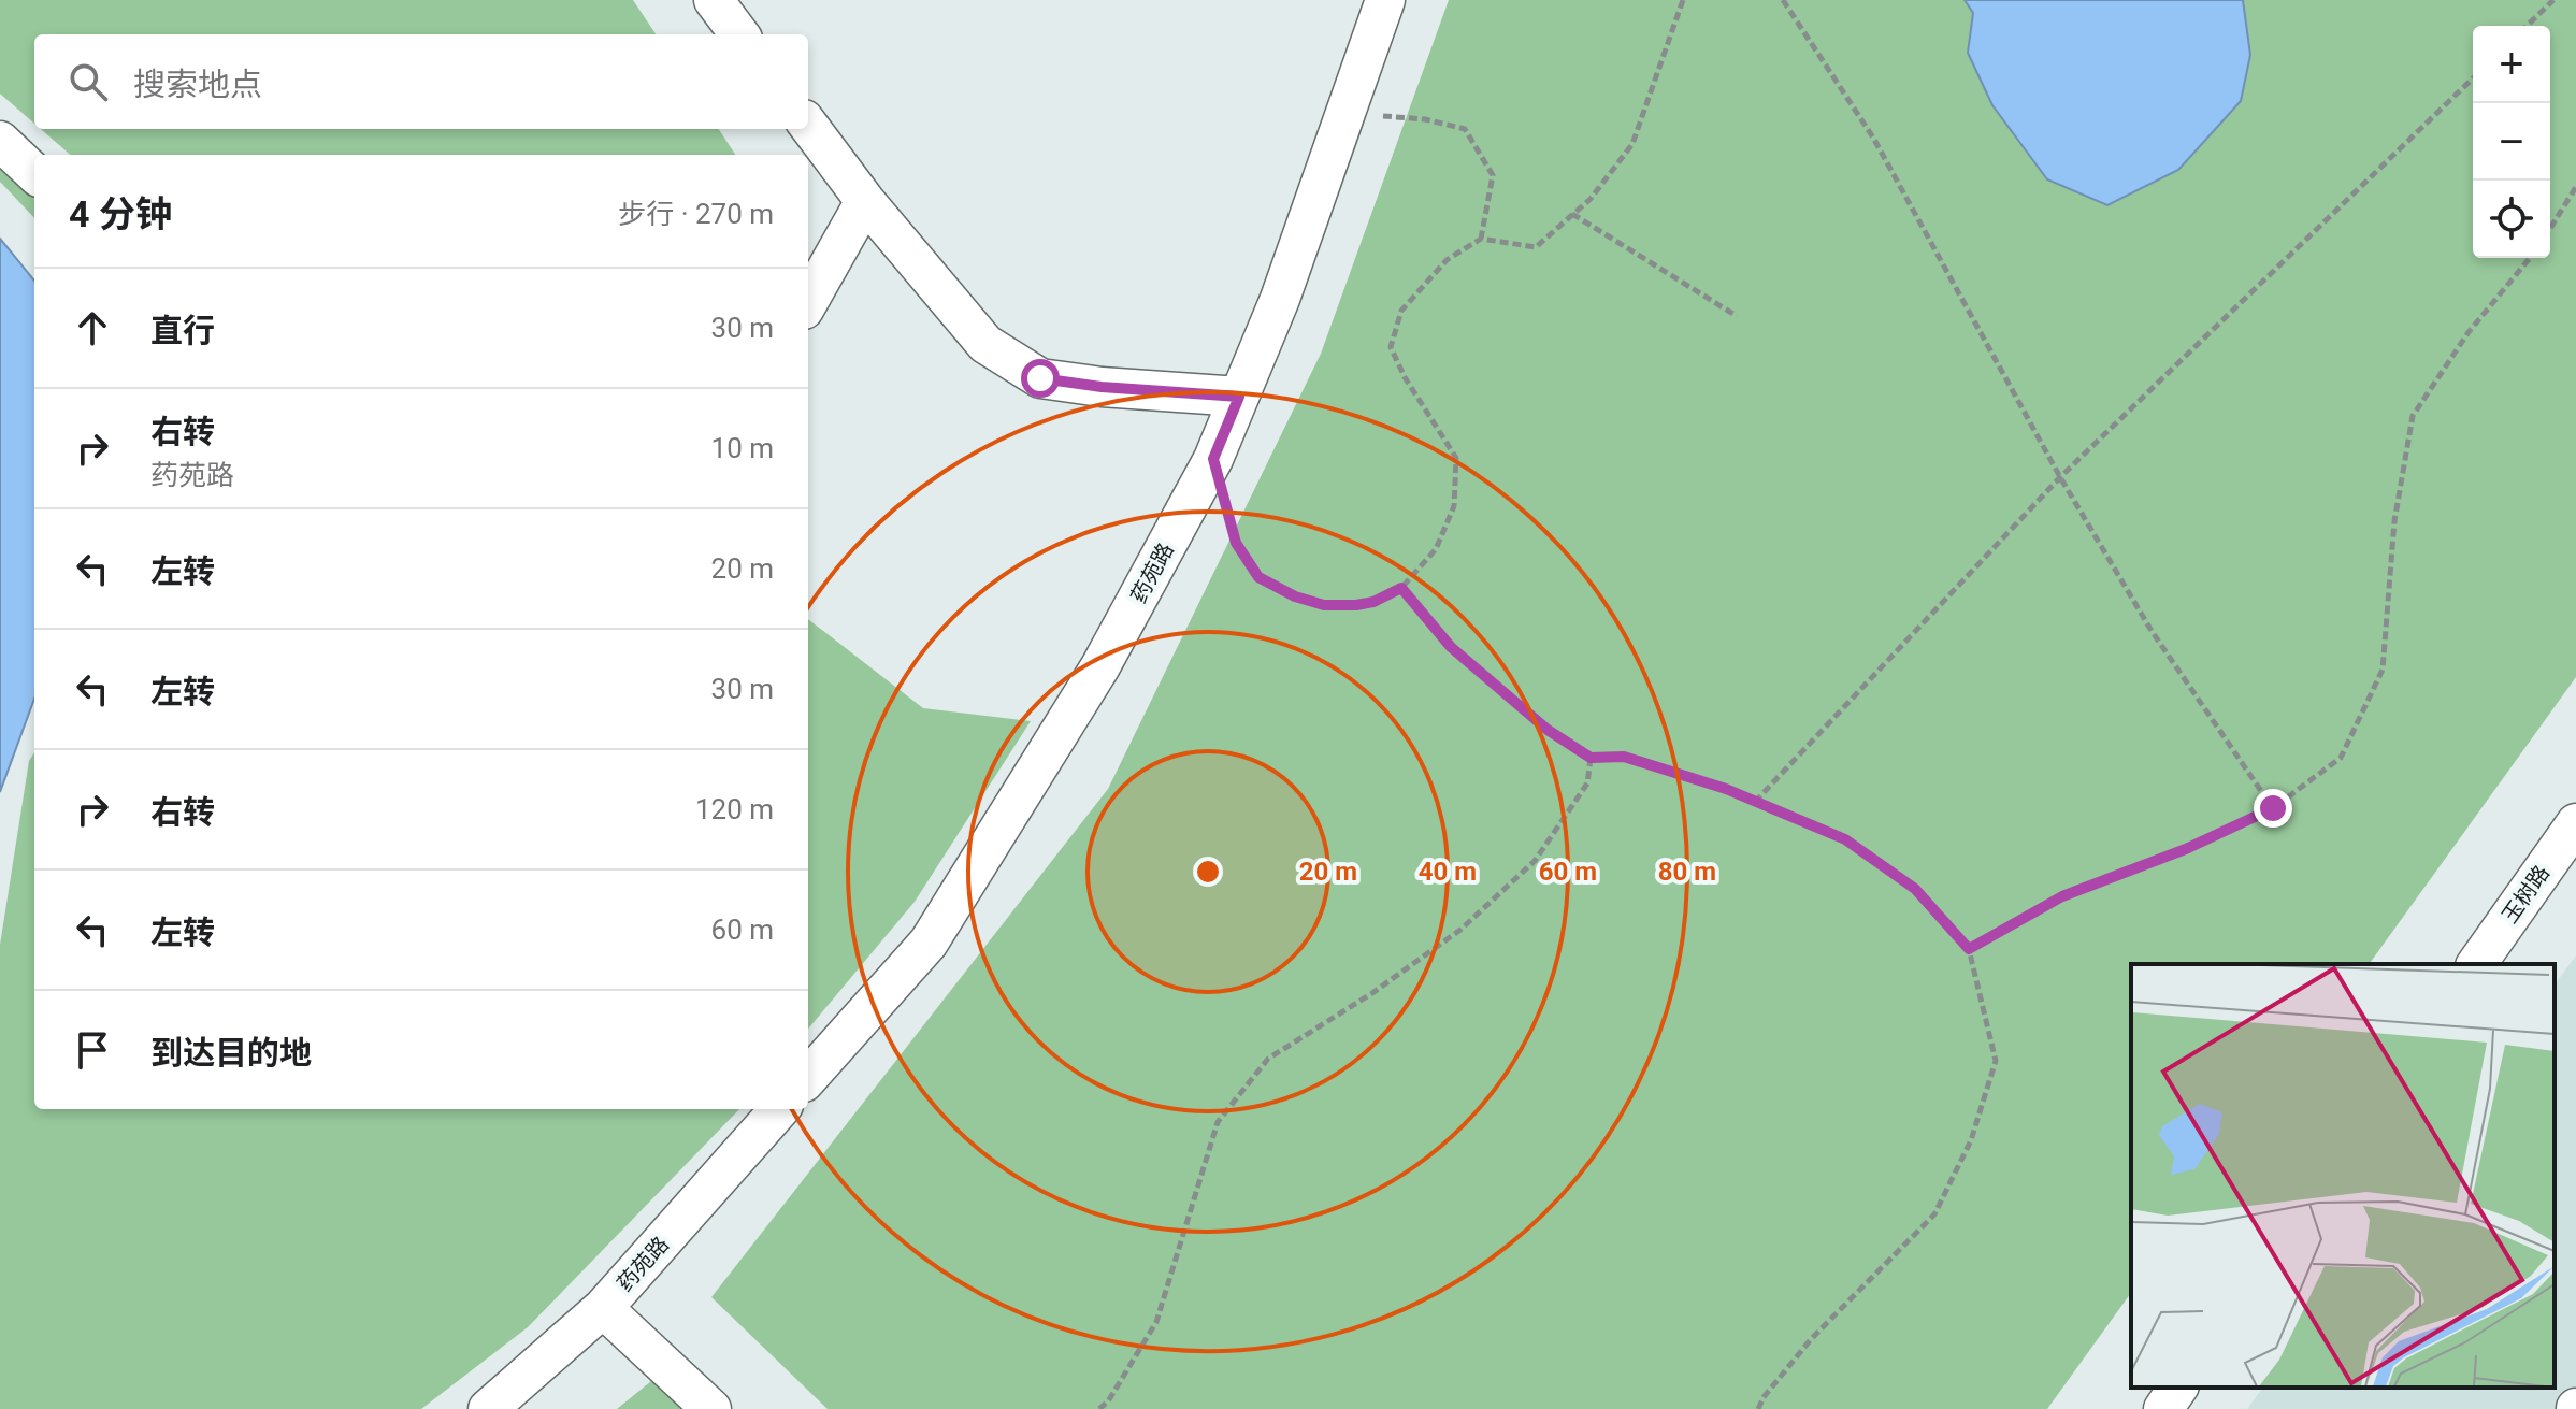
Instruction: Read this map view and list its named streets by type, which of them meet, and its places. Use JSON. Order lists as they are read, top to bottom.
{
  "streets": {
    "street": ["药苑路", "玉树路"]
  },
  "page": {
    "map_buttons": ["+", "−"],
    "search": "搜索地点",
    "heading": ["4 分钟", "步行 · 270 m"],
    "list": [
      ["直行", "30 m"],
      ["右转", "药苑路", "10 m"],
      ["左转", "20 m"],
      ["左转", "30 m"],
      ["右转", "120 m"],
      ["左转", "60 m"],
      "到达目的地"
    ]
  },
  "rings": [
    "20 m",
    "40 m",
    "60 m",
    "80 m"
  ]
}
